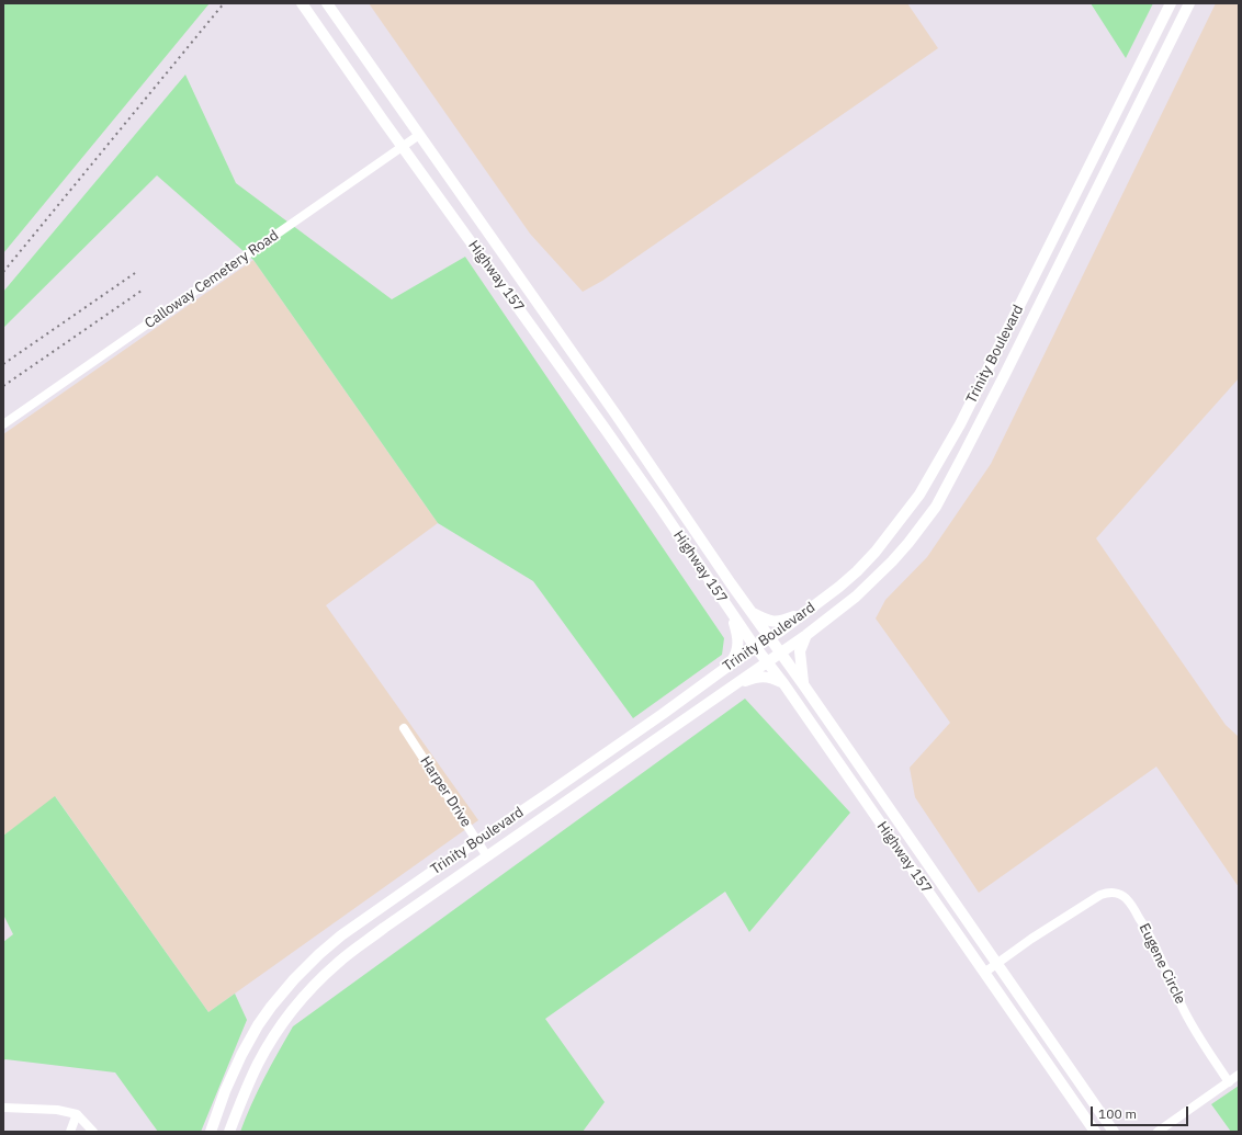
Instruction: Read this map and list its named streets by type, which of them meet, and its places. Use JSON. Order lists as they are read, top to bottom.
{
  "streets": {
    "main road": ["Highway 157", "Trinity Boulevard"],
    "street": ["Calloway Cemetery Road", "Harper Drive", "Eugene Circle"]
  },
  "crossings": [
    ["Highway 157", "Calloway Cemetery Road"],
    ["Highway 157", "Trinity Boulevard"],
    ["Highway 157", "Eugene Circle"],
    ["Trinity Boulevard", "Harper Drive"]
  ],
  "scale_bar": "100 m"
}
